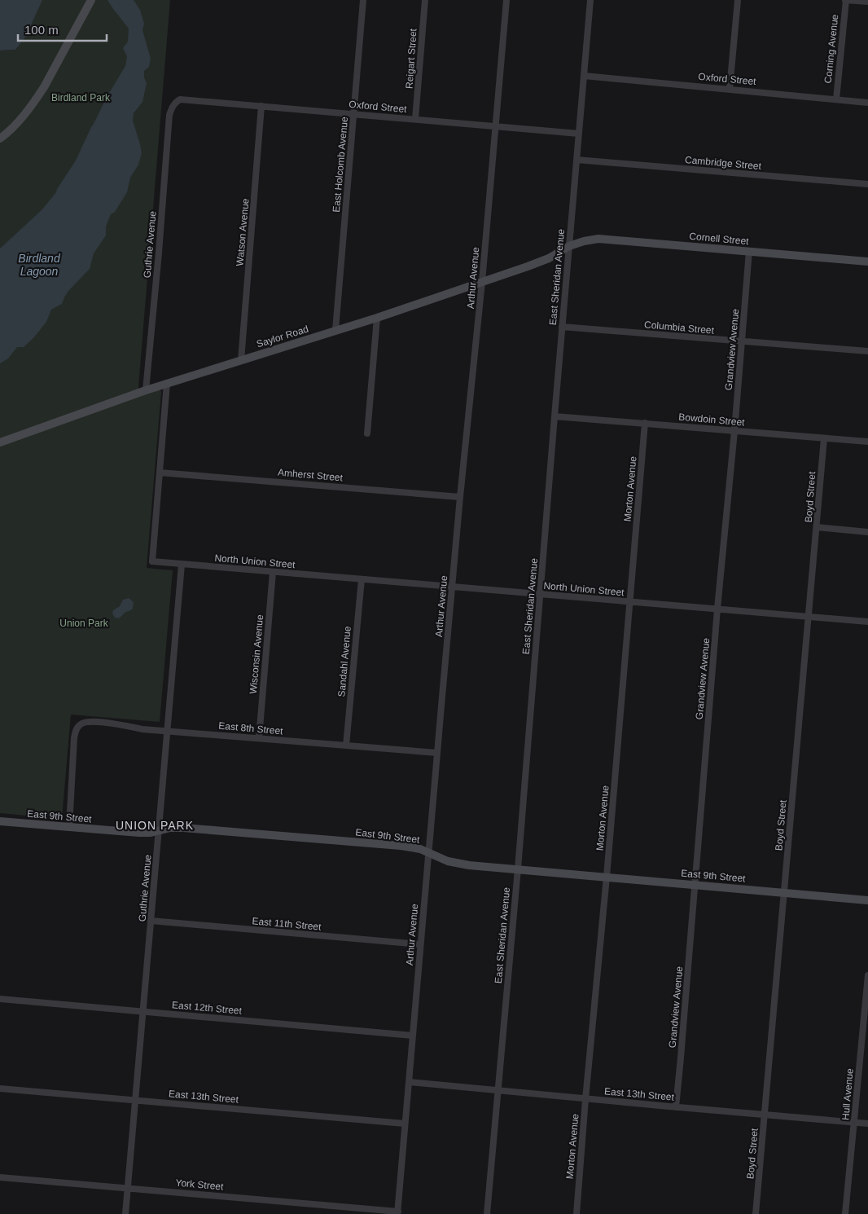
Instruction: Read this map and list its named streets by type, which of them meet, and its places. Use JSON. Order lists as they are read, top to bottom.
{
  "streets": {
    "street": [
      "Corning Avenue",
      "Reigart Street",
      "Oxford Street",
      "Cambridge Street",
      "East Holcomb Avenue",
      "Watson Avenue",
      "Cornell Street",
      "Guthrie Avenue",
      "East Sheridan Avenue",
      "Arthur Avenue",
      "Columbia Street",
      "Saylor Road",
      "Grandview Avenue",
      "Bowdoin Street",
      "Amherst Street",
      "Morton Avenue",
      "Boyd Street",
      "North Union Street",
      "Wisconsin Avenue",
      "Sandahl Avenue",
      "East 8th Street",
      "East 9th Street",
      "East 11th Street",
      "East 12th Street",
      "East 13th Street",
      "Hull Avenue",
      "York Street"
    ]
  },
  "crossings": [
    ["Corning Avenue", "Oxford Street"],
    ["Reigart Street", "Oxford Street"],
    ["Oxford Street", "East Holcomb Avenue"],
    ["Oxford Street", "Watson Avenue"],
    ["Oxford Street", "Guthrie Avenue"],
    ["Oxford Street", "East Sheridan Avenue"],
    ["Oxford Street", "Arthur Avenue"],
    ["Cambridge Street", "East Sheridan Avenue"],
    ["East Holcomb Avenue", "Saylor Road"],
    ["Watson Avenue", "Saylor Road"],
    ["Cornell Street", "East Sheridan Avenue"],
    ["Cornell Street", "Saylor Road"],
    ["Cornell Street", "Grandview Avenue"],
    ["Guthrie Avenue", "Saylor Road"],
    ["Guthrie Avenue", "North Union Street"],
    ["Guthrie Avenue", "East 8th Street"],
    ["Guthrie Avenue", "East 9th Street"],
    ["Guthrie Avenue", "East 11th Street"],
    ["Guthrie Avenue", "East 12th Street"],
    ["Guthrie Avenue", "East 13th Street"],
    ["Guthrie Avenue", "York Street"],
    ["East Sheridan Avenue", "Columbia Street"],
    ["East Sheridan Avenue", "Saylor Road"],
    ["East Sheridan Avenue", "Bowdoin Street"],
    ["East Sheridan Avenue", "North Union Street"],
    ["East Sheridan Avenue", "East 9th Street"],
    ["East Sheridan Avenue", "East 13th Street"],
    ["Arthur Avenue", "Saylor Road"],
    ["Arthur Avenue", "Amherst Street"],
    ["Arthur Avenue", "North Union Street"],
    ["Arthur Avenue", "East 8th Street"],
    ["Arthur Avenue", "East 9th Street"],
    ["Arthur Avenue", "East 11th Street"],
    ["Arthur Avenue", "East 12th Street"],
    ["Arthur Avenue", "East 13th Street"],
    ["Arthur Avenue", "York Street"],
    ["Columbia Street", "Grandview Avenue"],
    ["Grandview Avenue", "Bowdoin Street"],
    ["Grandview Avenue", "North Union Street"],
    ["Grandview Avenue", "East 9th Street"],
    ["Grandview Avenue", "East 13th Street"],
    ["Bowdoin Street", "Morton Avenue"],
    ["Bowdoin Street", "Boyd Street"],
    ["Amherst Street", "North Union Street"],
    ["Morton Avenue", "North Union Street"],
    ["Morton Avenue", "East 9th Street"],
    ["Morton Avenue", "East 13th Street"],
    ["Boyd Street", "North Union Street"],
    ["Boyd Street", "East 9th Street"],
    ["Boyd Street", "East 13th Street"],
    ["North Union Street", "Wisconsin Avenue"],
    ["North Union Street", "Sandahl Avenue"],
    ["Wisconsin Avenue", "East 8th Street"],
    ["Sandahl Avenue", "East 8th Street"],
    ["East 8th Street", "East 9th Street"],
    ["East 13th Street", "Hull Avenue"]
  ],
  "districts": ["UNION PARK"],
  "water": ["Birdland Lagoon"],
  "parks": ["Birdland Park", "Union Park"],
  "scale_bar": "100 m"
}
